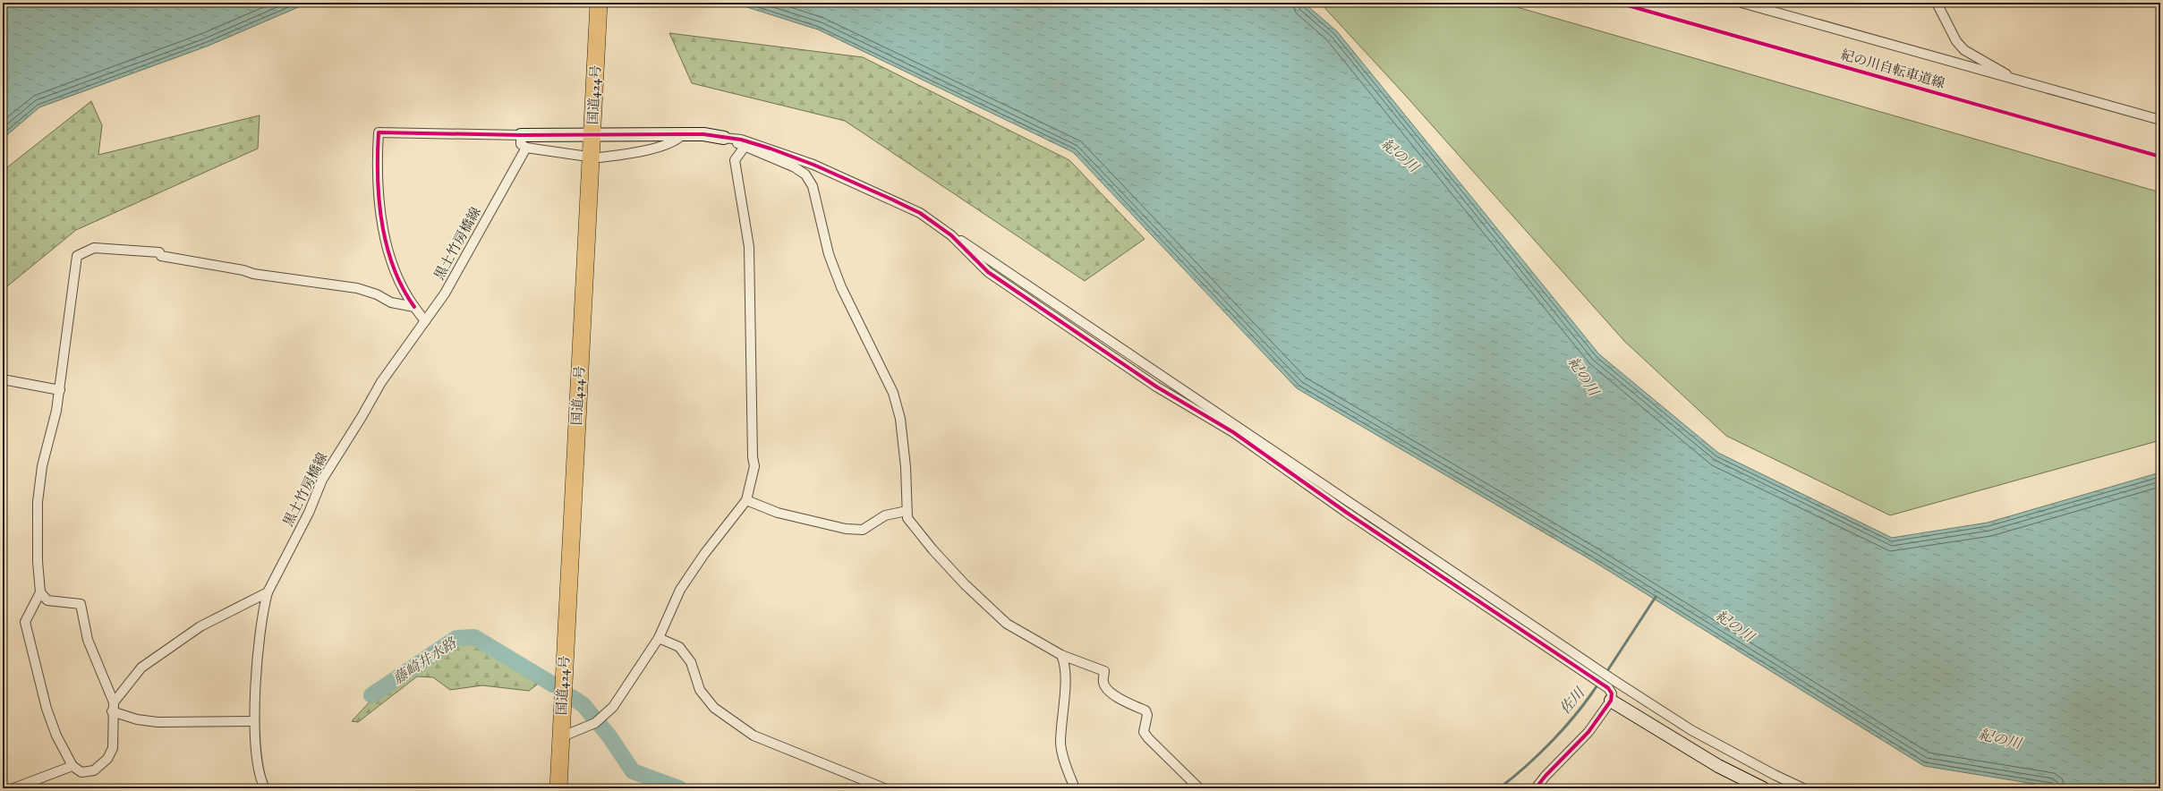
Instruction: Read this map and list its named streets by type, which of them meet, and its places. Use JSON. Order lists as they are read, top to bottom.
{
  "streets": {
    "highway": ["国道424号"],
    "street": ["黒土竹房橋線"],
    "cycle path": ["紀の川自転車道線"]
  },
  "water": ["紀の川", "藤崎井水路", "佐川"]
}
